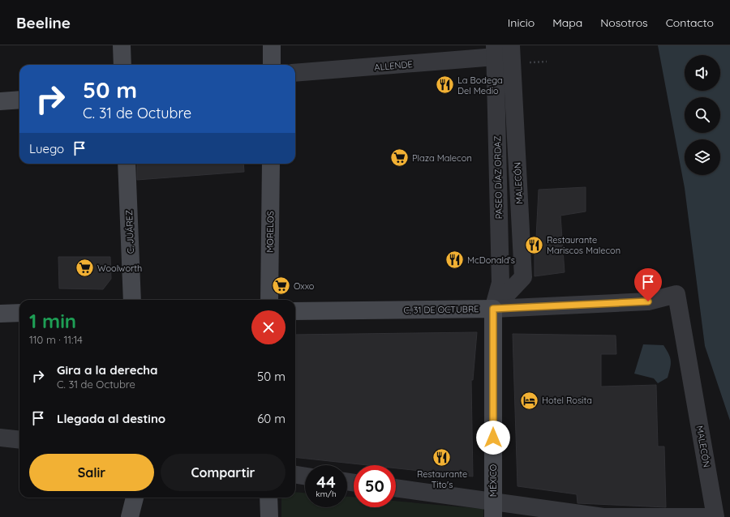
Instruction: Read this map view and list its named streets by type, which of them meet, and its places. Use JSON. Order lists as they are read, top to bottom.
{
  "streets": {
    "main road": [
      "C. JUÁREZ",
      "MORELOS",
      "C. 31 DE OCTUBRE",
      "MÉXICO"
    ],
    "street": ["ALLENDE", "PASEO DÍAZ ORDAZ", "MALECÓN"]
  },
  "crossings": [
    ["ALLENDE", "PASEO DÍAZ ORDAZ"],
    ["PASEO DÍAZ ORDAZ", "MALECÓN"],
    ["PASEO DÍAZ ORDAZ", "C. 31 DE OCTUBRE"],
    ["PASEO DÍAZ ORDAZ", "MÉXICO"],
    ["MALECÓN", "C. 31 DE OCTUBRE"],
    ["MALECÓN", "MÉXICO"],
    ["C. 31 DE OCTUBRE", "MÉXICO"]
  ],
  "places": {
    "restaurant": [
      "La Bodega Del Medio",
      "Restaurante Mariscos Malecon",
      "McDonald's",
      "Restaurante Tito's"
    ],
    "supermarket": ["Plaza Malecon", "Woolworth", "Oxxo"],
    "hotel": ["Hotel Rosita"]
  },
  "page": {
    "header": "Beeline",
    "nav": [
      "Inicio",
      "Mapa",
      "Nosotros",
      "Contacto"
    ],
    "turn": ["50 m", "C. 31 de Octubre"],
    "then": "Luego",
    "heading": ["1 min", "110 m · 11:14"],
    "list": [
      {
        "name": "Gira a la derecha",
        "note": "C. 31 de Octubre",
        "value": "50 m"
      },
      {
        "name": "Llegada al destino",
        "value": "60 m"
      }
    ],
    "buttons": ["Salir", "Compartir"],
    "speed": "44 km/h",
    "limit": "50"
  }
}
